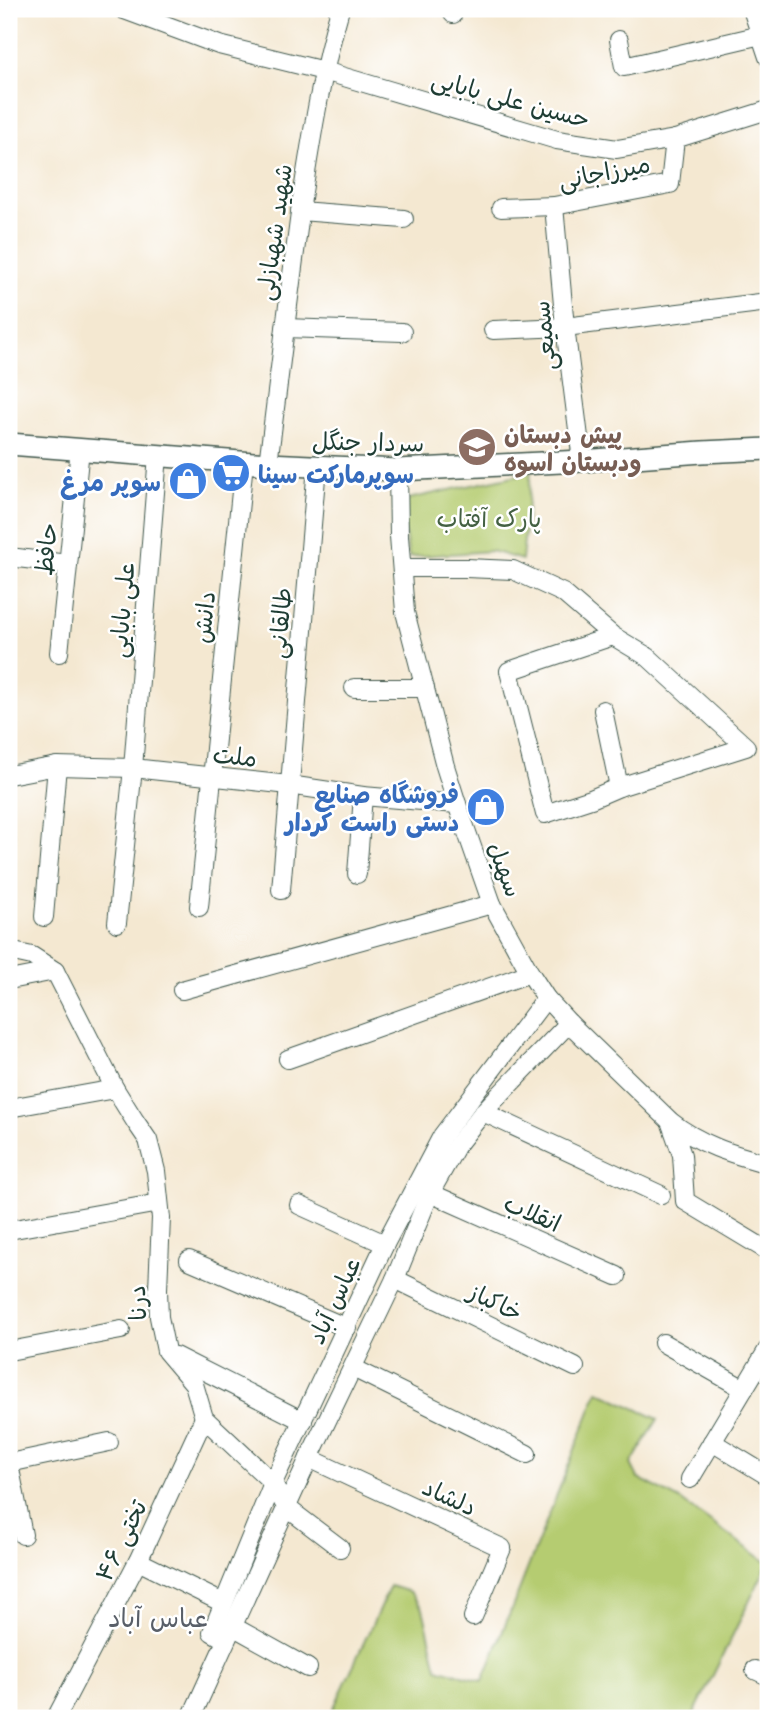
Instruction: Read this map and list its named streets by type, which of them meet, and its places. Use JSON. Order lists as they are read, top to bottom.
{
  "streets": {
    "main road": ["سردار جنگل"],
    "street": [
      "حسین علی بابایی",
      "میرزاجانی",
      "شهید شهبازلی",
      "سمیعی",
      "حافظ",
      "علی بابایی",
      "دانش",
      "طالقانی",
      "ملت",
      "سهیل",
      "انقلاب",
      "عباس آباد",
      "خاکباز",
      "درنا",
      "دلشاد",
      "تختی ۴۶"
    ]
  },
  "crossings": [
    ["حسین علی بابایی", "میرزاجانی"],
    ["حسین علی بابایی", "شهید شهبازلی"],
    ["میرزاجانی", "سمیعی"],
    ["شهید شهبازلی", "سردار جنگل"],
    ["سمیعی", "سردار جنگل"],
    ["سردار جنگل", "حافظ"],
    ["سردار جنگل", "علی بابایی"],
    ["سردار جنگل", "دانش"],
    ["سردار جنگل", "طالقانی"],
    ["سردار جنگل", "سهیل"],
    ["علی بابایی", "ملت"],
    ["دانش", "ملت"],
    ["طالقانی", "ملت"],
    ["ملت", "سهیل"],
    ["سهیل", "عباس آباد"],
    ["انقلاب", "عباس آباد"],
    ["عباس آباد", "خاکباز"],
    ["عباس آباد", "دلشاد"],
    ["درنا", "تختی ۴۶"]
  ],
  "districts": ["عباس آباد"],
  "parks": ["پارک آفتاب"],
  "places": {
    "school or university": ["پیش دبستان ودبستان اسوه"],
    "supermarket": ["سوپرمارکت سینا"],
    "shop": ["سوپر مرغ", "فروشگاه صنایع دستی راست کردار"]
  }
}
